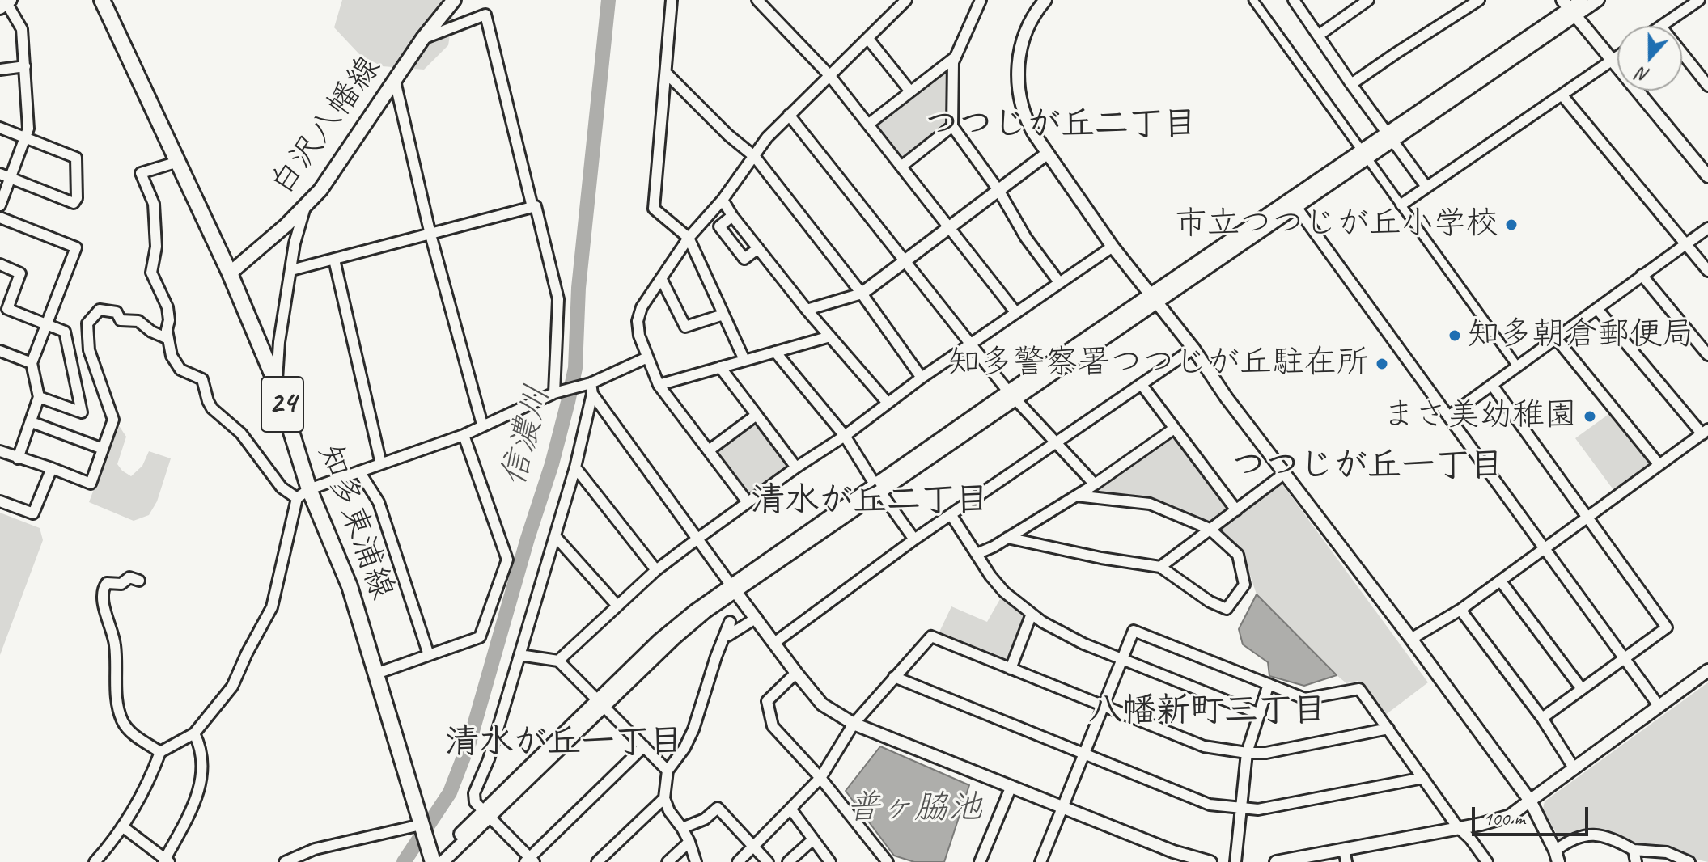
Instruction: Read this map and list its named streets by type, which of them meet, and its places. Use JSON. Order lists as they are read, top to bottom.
{
  "streets": {
    "main road": ["白沢八幡線", "24", "知多東浦線"]
  },
  "crossings": [
    ["白沢八幡線", "知多東浦線"]
  ],
  "districts": [
    "つつじが丘二丁目",
    "つつじが丘一丁目",
    "清水が丘二丁目",
    "八幡新町三丁目",
    "清水が丘一丁目"
  ],
  "water": ["信濃川", "普ヶ脇池"],
  "places": [
    "市立つつじが丘小学校",
    "知多朝倉郵便局",
    "知多警察署つつじが丘駐在所",
    "まさ美幼稚園"
  ],
  "scale_bar": "100 m",
  "north": "bottom"
}
